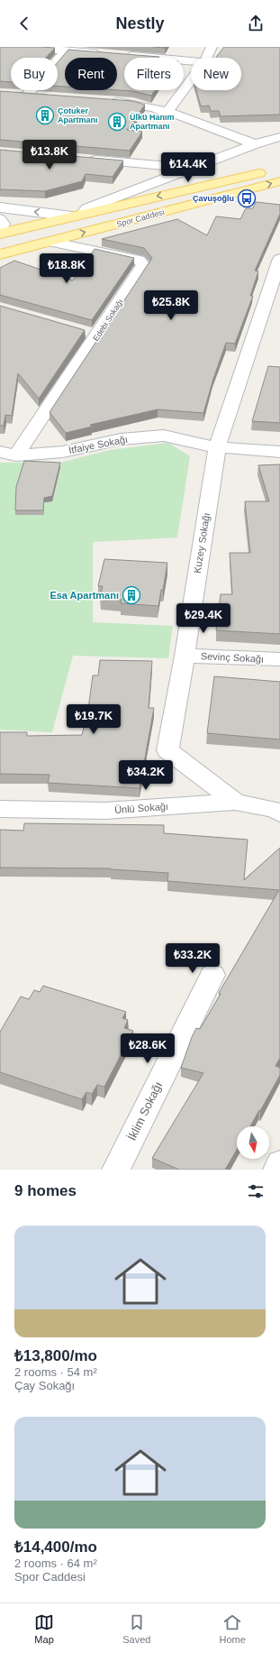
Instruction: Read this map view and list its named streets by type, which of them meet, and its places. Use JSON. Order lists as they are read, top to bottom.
{
  "streets": {
    "main road": ["Spor Caddesi"],
    "street": [
      "Edebi Sokağı",
      "İtfaiye Sokağı",
      "Kuzey Sokağı",
      "Sevinç Sokağı",
      "Ünlü Sokağı",
      "İklim Sokağı"
    ]
  },
  "crossings": [
    ["Spor Caddesi", "Edebi Sokağı"],
    ["Edebi Sokağı", "İtfaiye Sokağı"],
    ["İtfaiye Sokağı", "Kuzey Sokağı"],
    ["Kuzey Sokağı", "Sevinç Sokağı"],
    ["Kuzey Sokağı", "Ünlü Sokağı"]
  ],
  "places": {
    "building": ["Çotuker Apartmanı", "Ülkü Hanım Apartmanı", "Esa Apartmanı"],
    "bus stop": ["Çavuşoğlu"]
  },
  "north": "bottom",
  "page": {
    "header": "Nestly",
    "chip": [
      "Buy",
      "Rent",
      "Filters",
      "New"
    ],
    "price": [
      "₺13.8K",
      "₺14.4K",
      "₺18.8K",
      "₺25.8K",
      "₺29.4K",
      "₺19.7K",
      "₺34.2K",
      "₺33.2K",
      "₺28.6K"
    ],
    "heading": "9 homes",
    "list": [
      {
        "name": "₺13,800/mo",
        "note": "2 rooms · 54 m² · Çay Sokağı"
      },
      {
        "name": "₺14,400/mo",
        "note": "2 rooms · 64 m² · Spor Caddesi"
      }
    ],
    "tabs": ["Map", "Saved", "Home"]
  }
}
